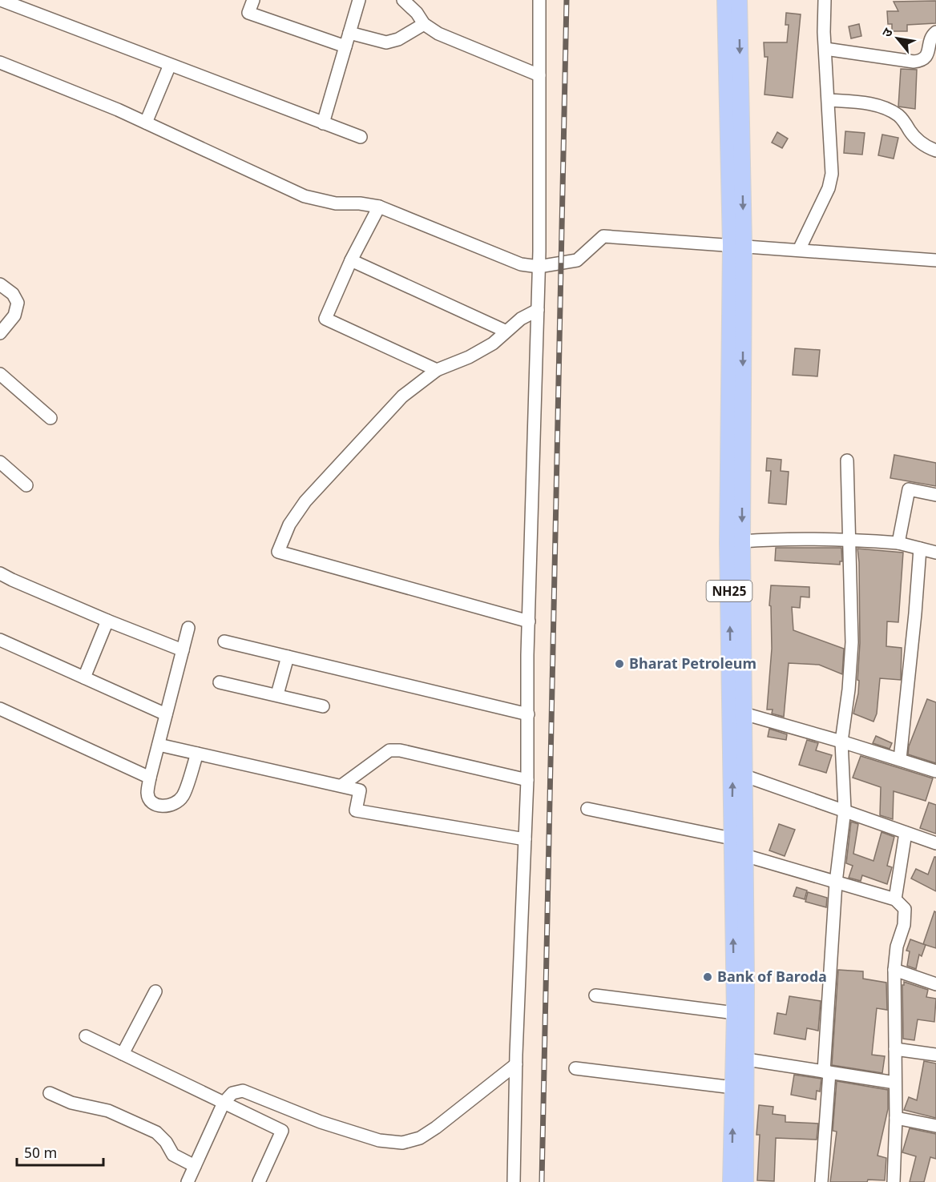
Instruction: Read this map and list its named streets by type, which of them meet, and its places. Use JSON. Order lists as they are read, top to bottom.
{
  "streets": {
    "main road": ["NH25"]
  },
  "places": ["Bharat Petroleum", "Bank of Baroda"],
  "scale_bar": "50 m",
  "north": "top left"
}
